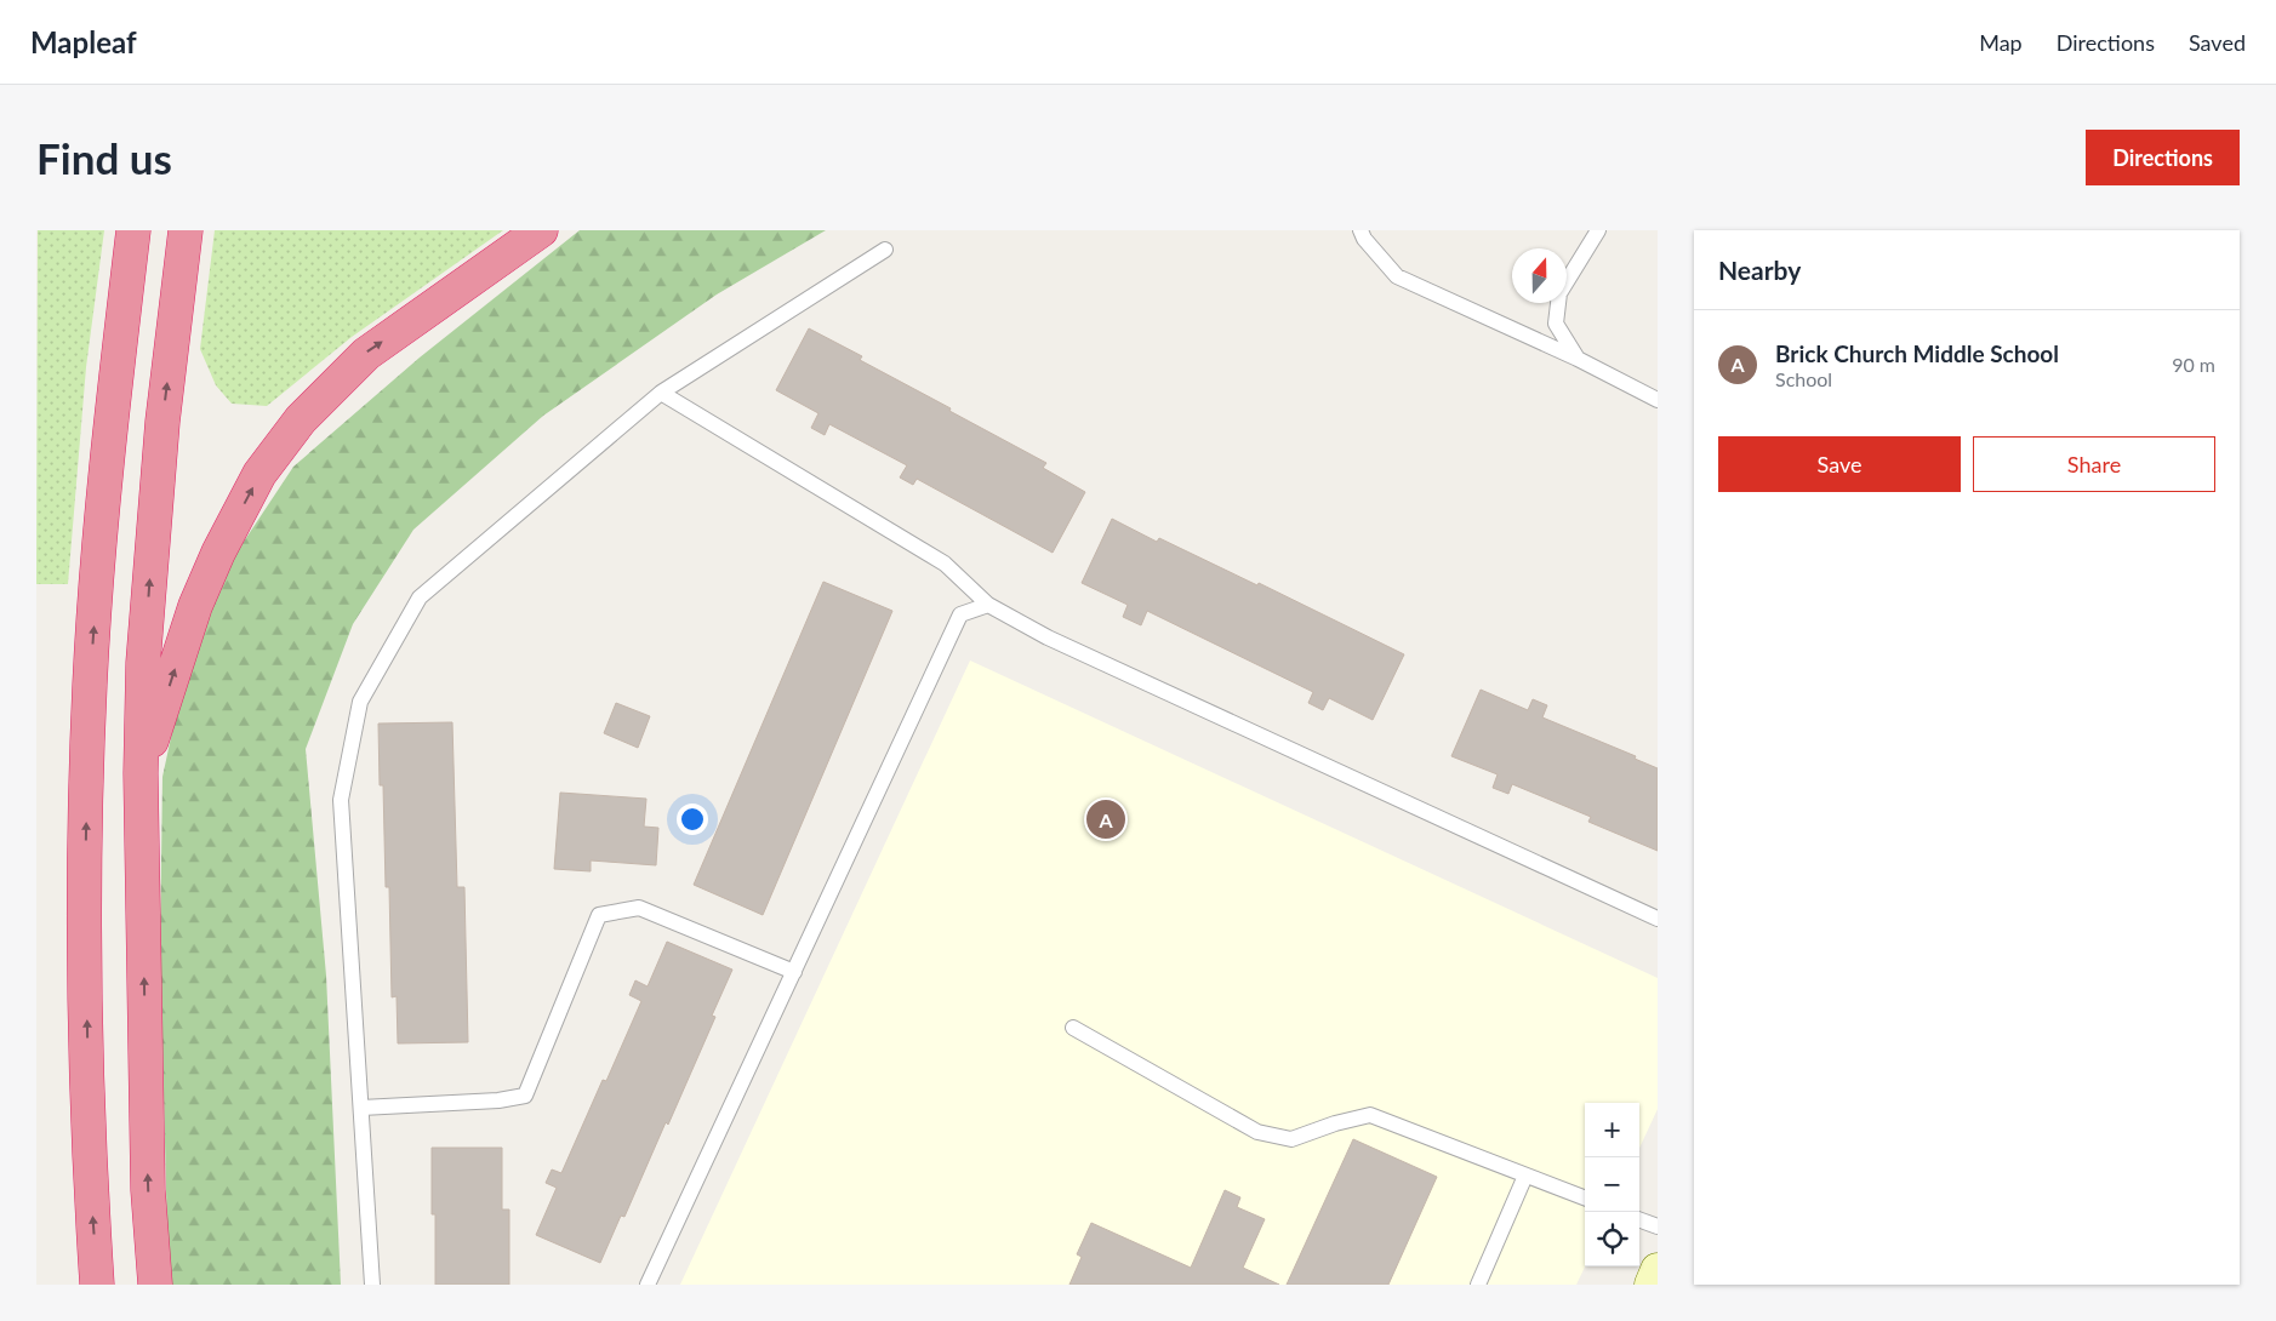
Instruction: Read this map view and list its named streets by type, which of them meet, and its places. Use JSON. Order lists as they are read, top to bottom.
{
  "north": "top",
  "page": {
    "header": "Mapleaf",
    "nav": ["Map", "Directions", "Saved"],
    "buttons": [
      "Directions",
      ["Save", "Share"]
    ],
    "title": "Find us",
    "heading": "Nearby",
    "list": [
      {
        "mark": "A",
        "name": "Brick Church Middle School",
        "note": "School",
        "value": "90 m"
      }
    ],
    "pins": "A",
    "map_buttons": ["+", "−"]
  }
}
